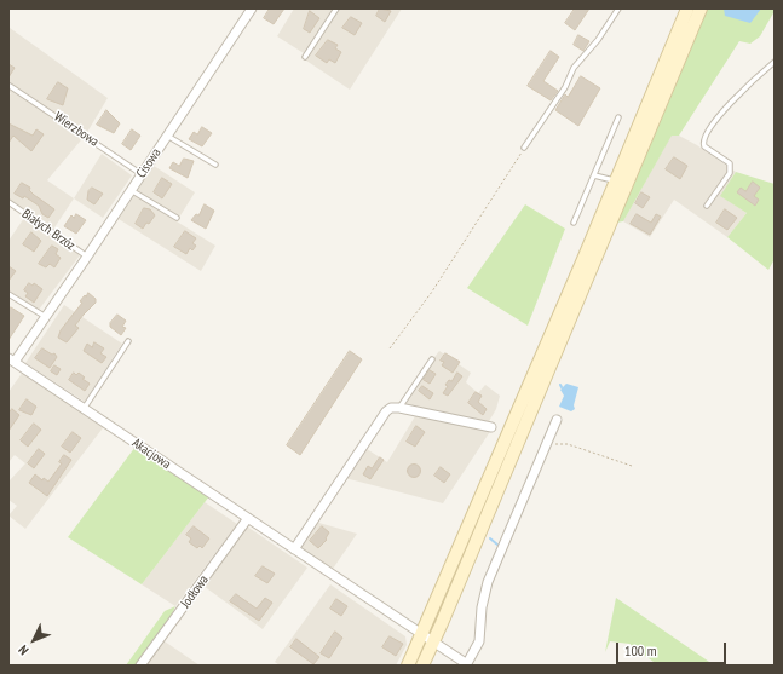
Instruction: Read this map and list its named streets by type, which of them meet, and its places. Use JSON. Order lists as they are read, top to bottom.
{
  "streets": {
    "street": ["Cisowa", "Akacjowa", "Jodłowa"],
    "lane": ["Wierzbowa", "Białych Brzóz"]
  },
  "crossings": [
    ["Wierzbowa", "Cisowa"],
    ["Cisowa", "Białych Brzóz"],
    ["Cisowa", "Akacjowa"],
    ["Akacjowa", "Jodłowa"]
  ],
  "scale_bar": "100 m",
  "north": "bottom left"
}
